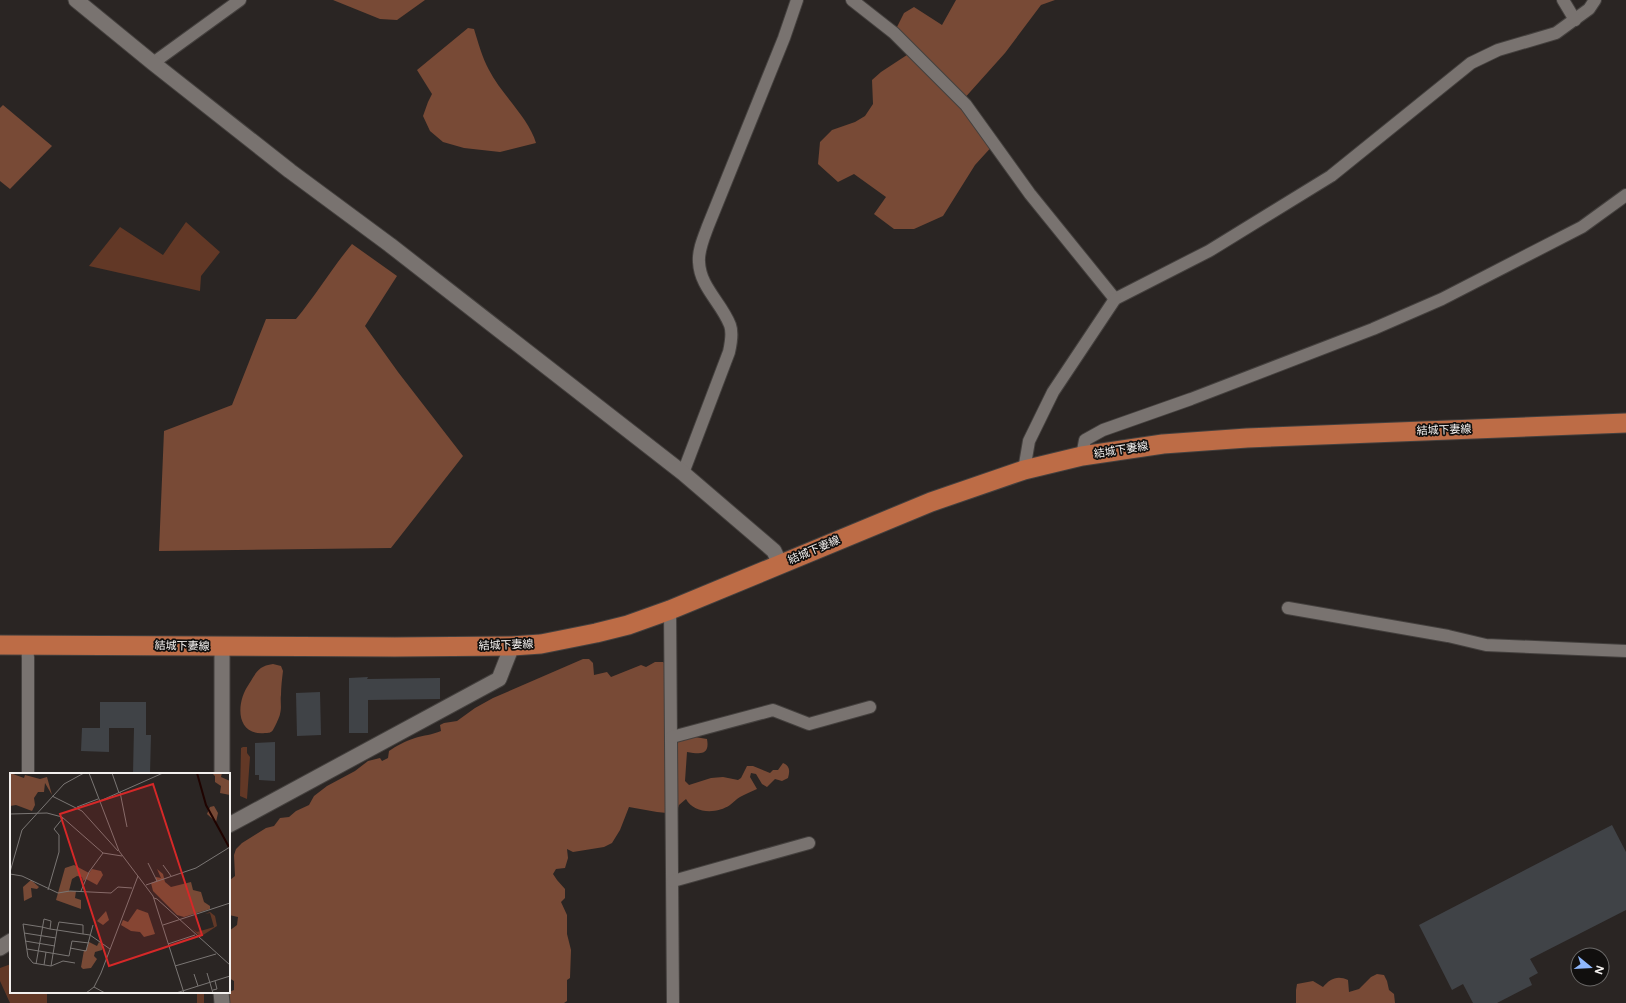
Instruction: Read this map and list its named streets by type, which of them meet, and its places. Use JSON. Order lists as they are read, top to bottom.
{
  "streets": {
    "main road": ["結城下妻線"]
  },
  "north": "right"
}
